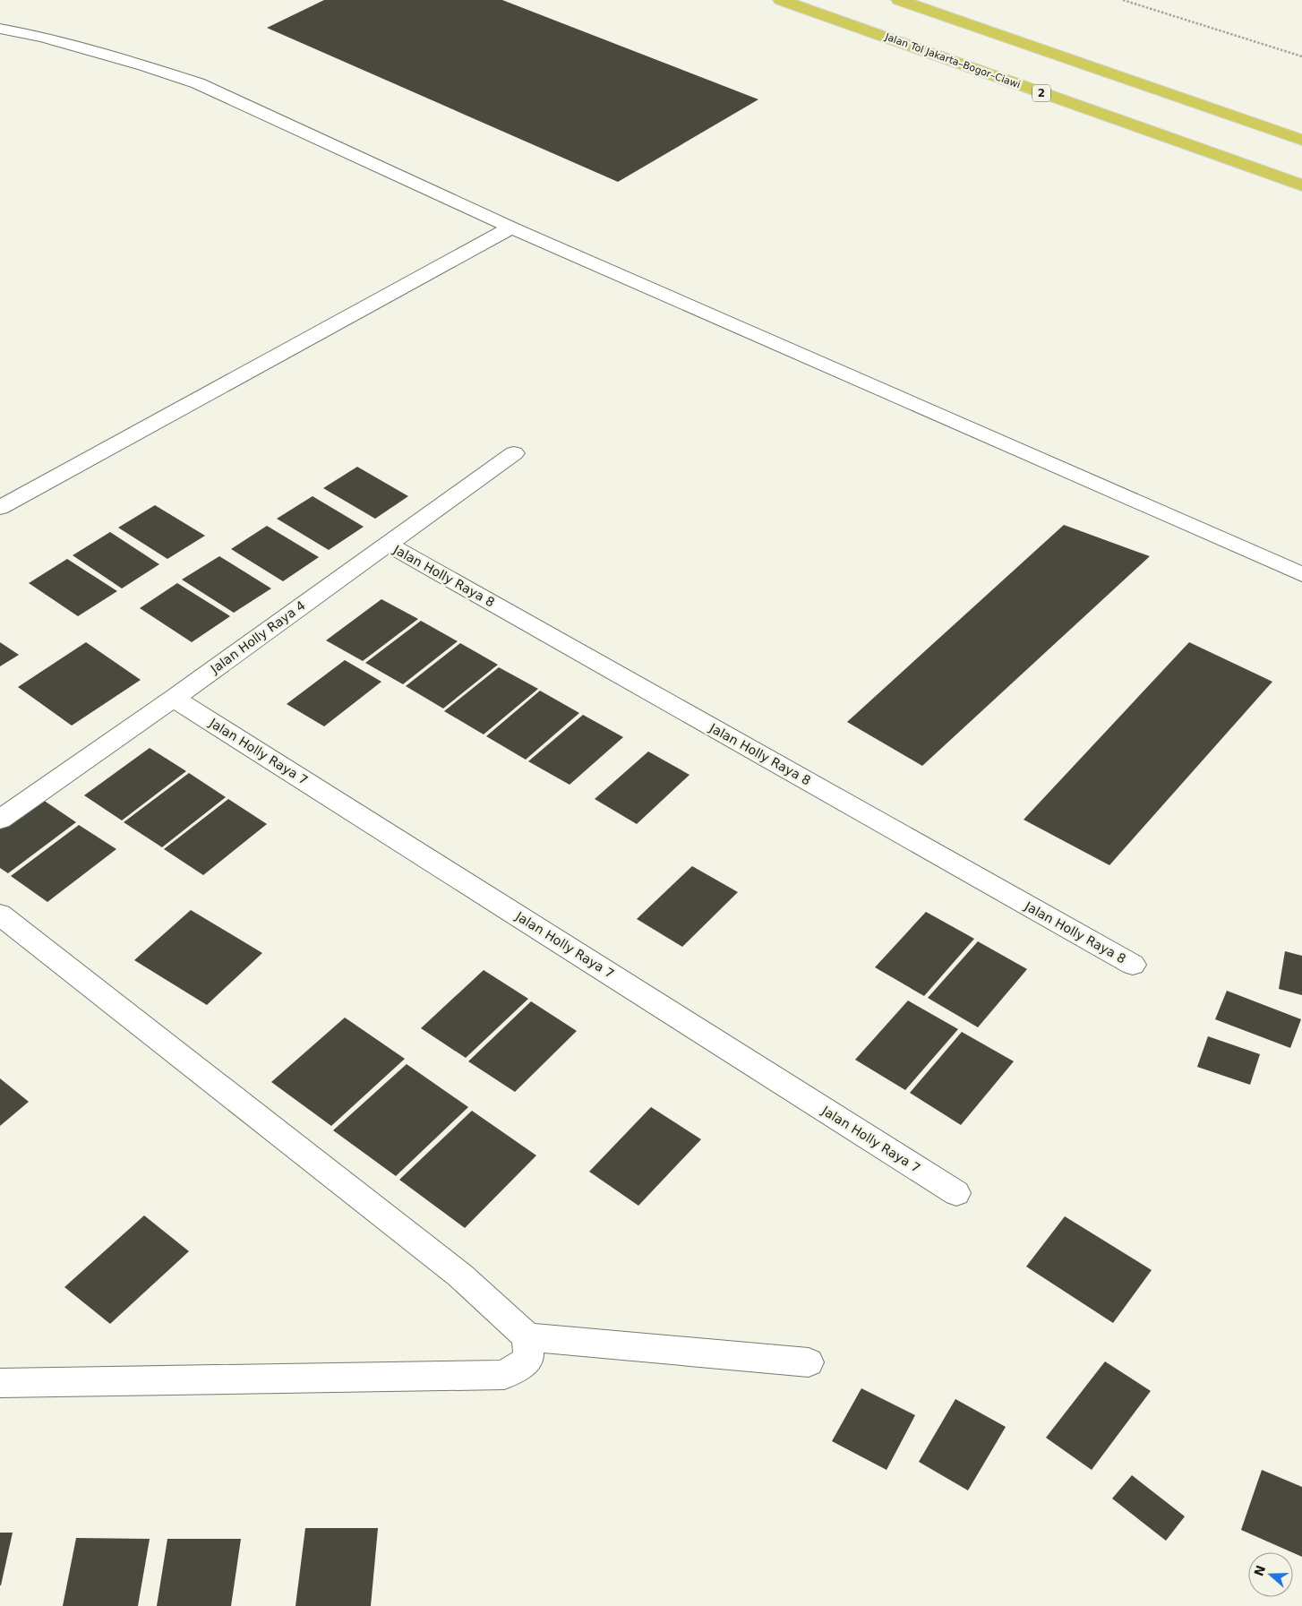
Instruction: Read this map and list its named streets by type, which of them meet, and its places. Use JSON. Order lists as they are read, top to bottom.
{
  "streets": {
    "highway": ["Jalan Tol Jakarta–Bogor–Ciawi", "2"],
    "street": ["Jalan Holly Raya 8", "Jalan Holly Raya 4", "Jalan Holly Raya 7"]
  },
  "crossings": [
    ["Jalan Holly Raya 8", "Jalan Holly Raya 4"],
    ["Jalan Holly Raya 4", "Jalan Holly Raya 7"]
  ],
  "north": "left"
}
